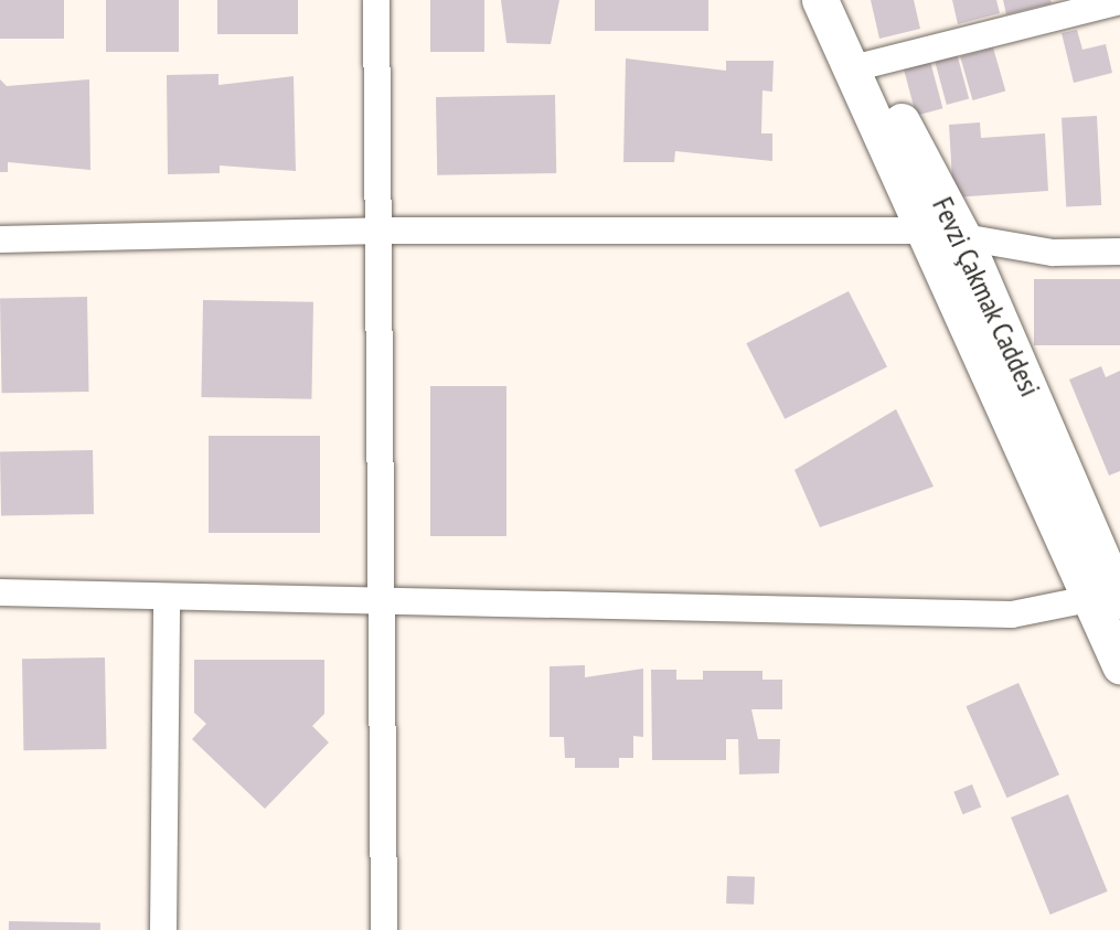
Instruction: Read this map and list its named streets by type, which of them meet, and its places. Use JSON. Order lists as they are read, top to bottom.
{
  "streets": {
    "street": ["Fevzi Çakmak Caddesi"]
  }
}
